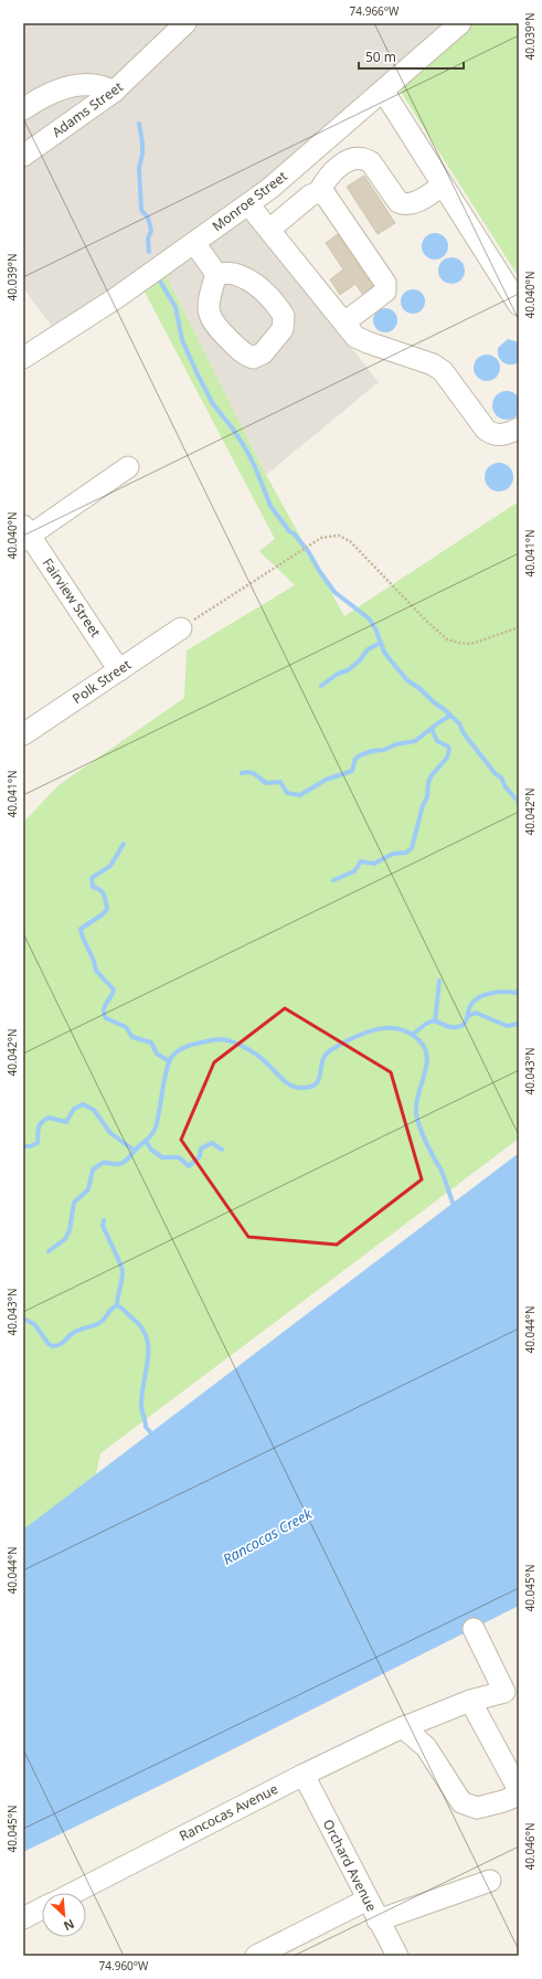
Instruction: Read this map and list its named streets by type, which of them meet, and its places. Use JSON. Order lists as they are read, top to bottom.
{
  "streets": {
    "street": [
      "Adams Street",
      "Monroe Street",
      "Fairview Street",
      "Polk Street",
      "Rancocas Avenue",
      "Orchard Avenue"
    ]
  },
  "crossings": [
    ["Fairview Street", "Polk Street"],
    ["Rancocas Avenue", "Orchard Avenue"]
  ],
  "water": ["Rancocas Creek"],
  "scale_bar": "50 m",
  "north": "bottom right",
  "coordinates": [
    "74.966°W",
    "40.039°N",
    "40.040°N",
    "40.041°N",
    "40.042°N",
    "40.043°N",
    "40.044°N",
    "40.045°N",
    "40.046°N",
    "74.960°W"
  ]
}
